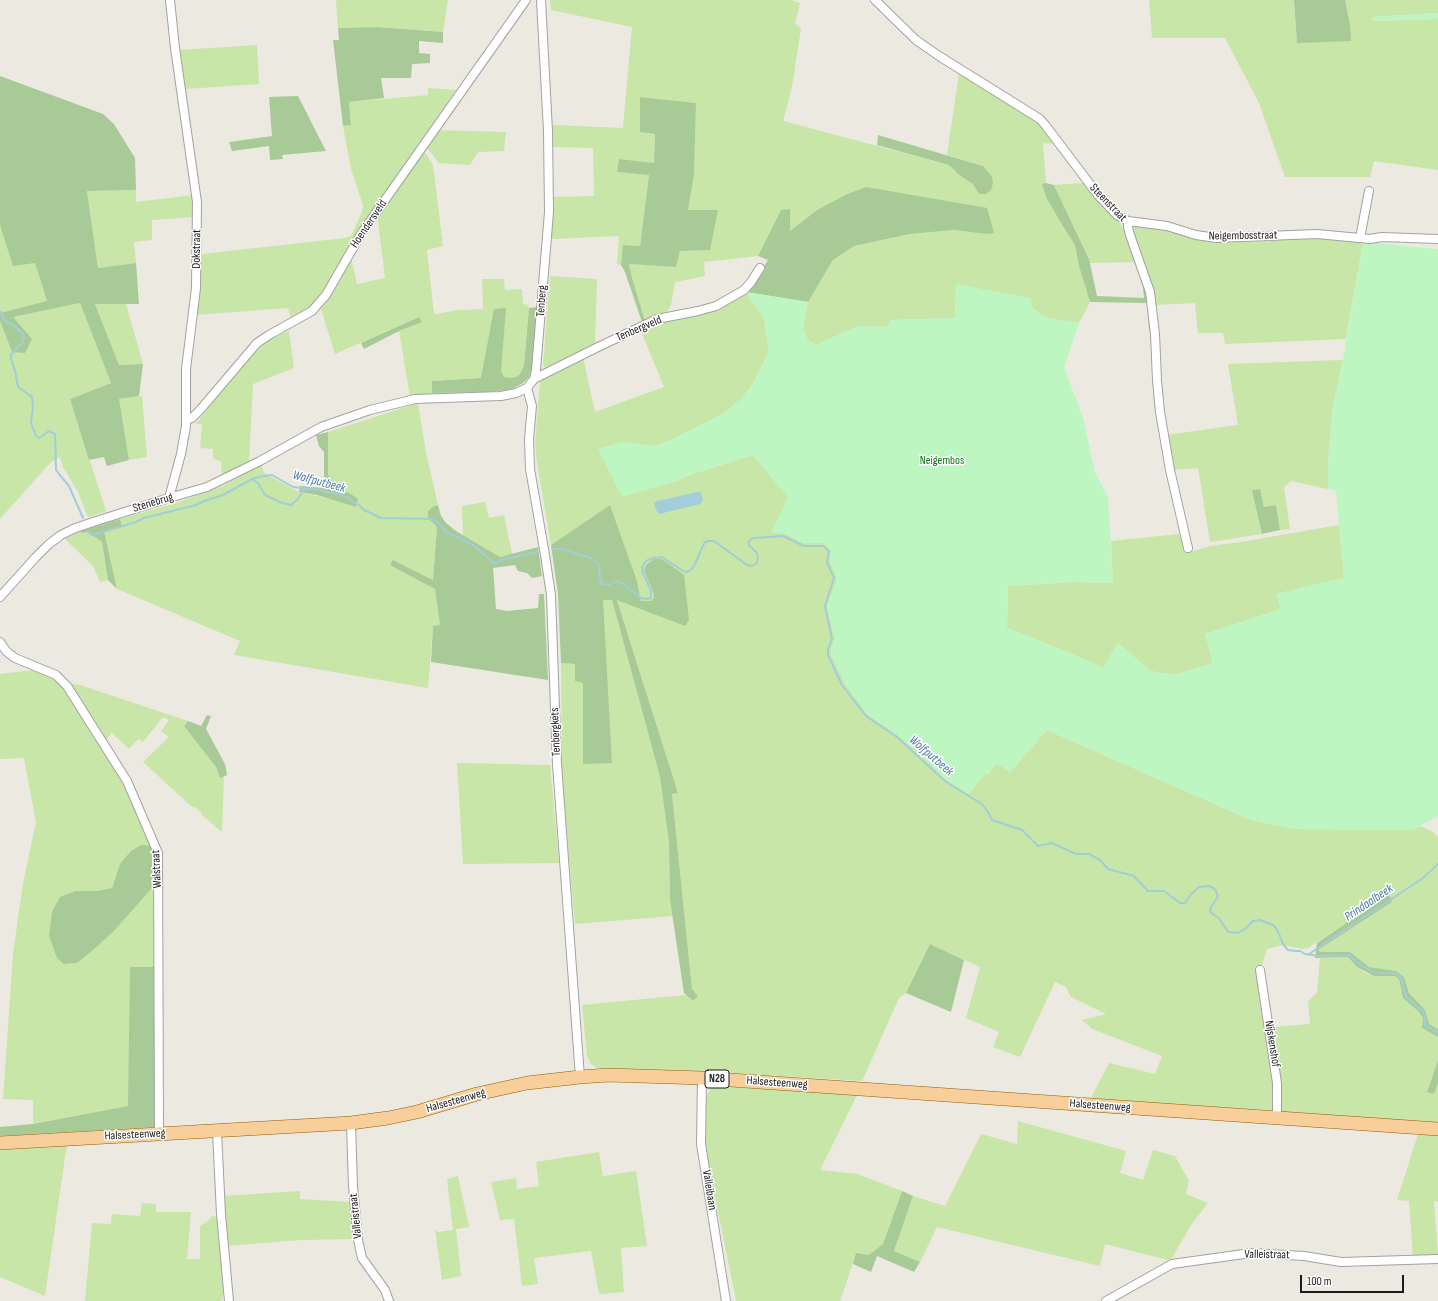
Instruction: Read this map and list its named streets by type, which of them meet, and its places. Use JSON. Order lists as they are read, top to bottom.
{
  "streets": {
    "main road": ["N28", "Halsesteenweg"],
    "street": [
      "Steenstraat",
      "Hoendersveld",
      "Neigembosstraat",
      "Dokstraat",
      "Tenberg",
      "Tenbergveld",
      "Stenebrug",
      "Tenbergkets",
      "Walstraat",
      "Nijskenshof",
      "Valleibaan",
      "Valleistraat"
    ]
  },
  "crossings": [
    ["Steenstraat", "Neigembosstraat"],
    ["Hoendersveld", "Dokstraat"],
    ["Dokstraat", "Stenebrug"],
    ["Tenberg", "Tenbergveld"],
    ["Tenberg", "Stenebrug"],
    ["Tenberg", "Tenbergkets"],
    ["Stenebrug", "Tenbergkets"],
    ["Tenbergkets", "Halsesteenweg"],
    ["Walstraat", "Halsesteenweg"],
    ["Nijskenshof", "Halsesteenweg"],
    ["Halsesteenweg", "Valleibaan"],
    ["Halsesteenweg", "Valleistraat"]
  ],
  "water": ["Wolfputbeek", "Prindaalbeek"],
  "parks": ["Neigembos"],
  "scale_bar": "100 m"
}
